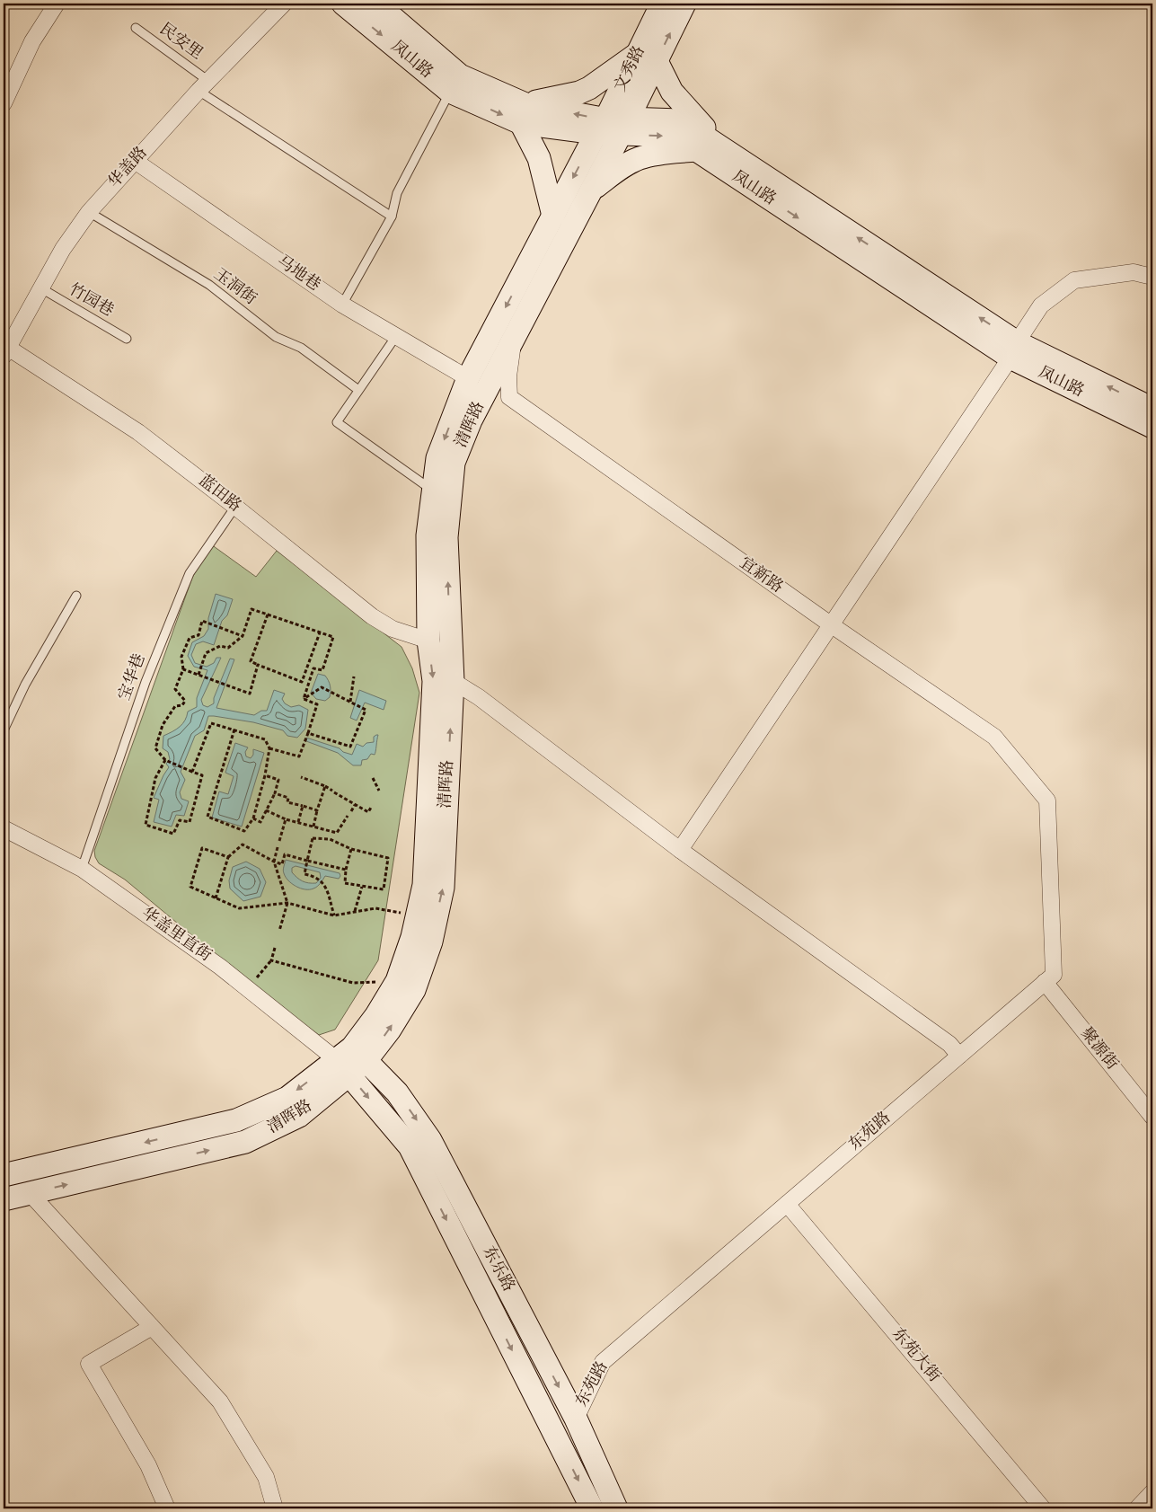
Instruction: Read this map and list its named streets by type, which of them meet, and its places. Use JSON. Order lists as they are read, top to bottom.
{
  "streets": {
    "street": [
      "凤山路",
      "文秀路",
      "华盖路",
      "马地巷",
      "清晖路",
      "蓝田路",
      "宜新路",
      "华盖里直街",
      "聚源街",
      "东苑路",
      "东乐路",
      "东苑大街"
    ],
    "lane": [
      "民安里",
      "玉洞街",
      "竹园巷",
      "宝华巷"
    ]
  },
  "crossings": [
    ["民安里", "华盖路"],
    ["凤山路", "文秀路"],
    ["凤山路", "清晖路"],
    ["文秀路", "清晖路"],
    ["华盖路", "马地巷"],
    ["华盖路", "玉洞街"],
    ["华盖路", "竹园巷"],
    ["华盖路", "蓝田路"],
    ["马地巷", "清晖路"],
    ["清晖路", "蓝田路"],
    ["清晖路", "华盖里直街"],
    ["清晖路", "东乐路"],
    ["蓝田路", "宝华巷"],
    ["宜新路", "东苑路"],
    ["宝华巷", "华盖里直街"],
    ["华盖里直街", "东乐路"],
    ["聚源街", "东苑路"],
    ["东苑路", "东乐路"],
    ["东苑路", "东苑大街"]
  ],
  "one_way": ["东乐路"]
}
